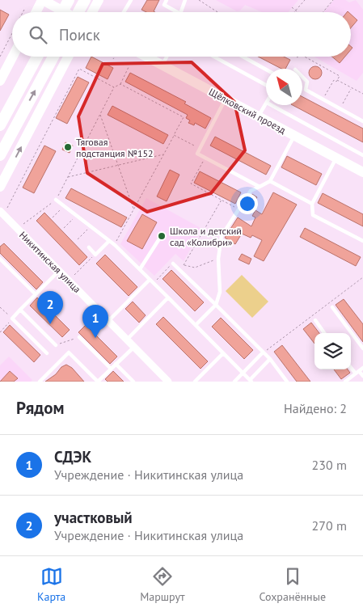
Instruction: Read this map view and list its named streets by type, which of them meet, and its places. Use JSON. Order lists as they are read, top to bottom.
{
  "streets": {
    "street": ["Щёлковский проезд", "Никитинская улица"]
  },
  "places": ["Тяговая подстанция №152", "Школа и детский сад «Колибри»"],
  "north": "top left",
  "page": {
    "search": "Поиск",
    "pins": ["2", "1"],
    "heading": ["Рядом", "Найдено: 2"],
    "list": [
      {
        "mark": "1",
        "name": "СДЭК",
        "note": "Учреждение · Никитинская улица",
        "value": "230 m"
      },
      {
        "mark": "2",
        "name": "участковый",
        "note": "Учреждение · Никитинская улица",
        "value": "270 m"
      }
    ],
    "nav": ["Карта", "Маршрут", "Сохранённые"]
  }
}
